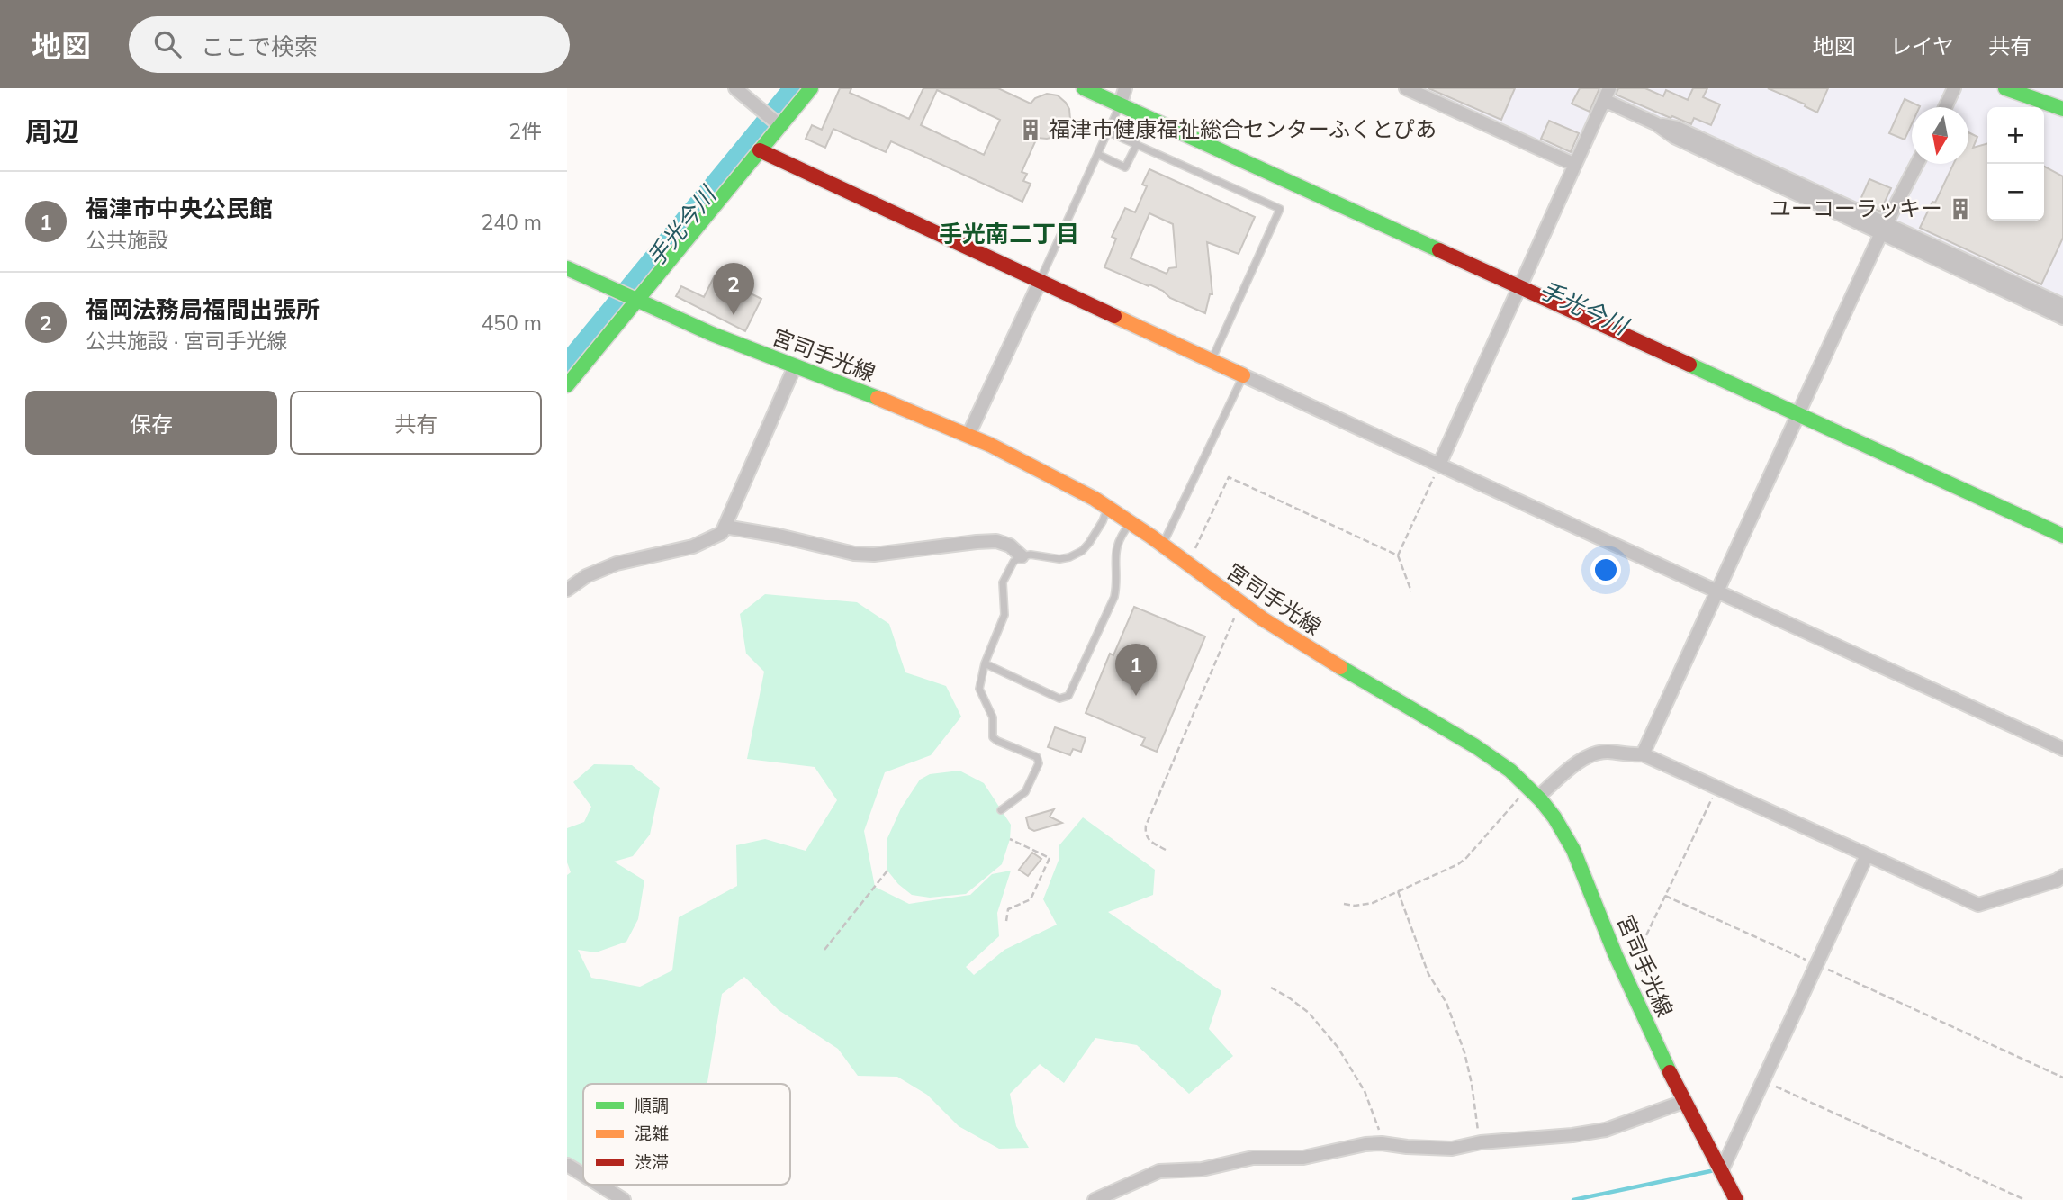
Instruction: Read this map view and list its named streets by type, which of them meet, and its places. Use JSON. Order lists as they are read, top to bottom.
{
  "streets": {
    "street": ["宮司手光線"]
  },
  "districts": ["手光南二丁目"],
  "water": ["手光今川"],
  "places": {
    "building": ["福津市健康福祉総合センターふくとぴあ", "ユーコーラッキー"]
  },
  "legend": ["順調", "混雑", "渋滞"],
  "north": "bottom",
  "page": {
    "header": "地図",
    "search": "ここで検索",
    "nav": ["地図", "レイヤ", "共有"],
    "heading": ["周辺", "2件"],
    "map_buttons": ["+", "−"],
    "list": [
      {
        "mark": "1",
        "name": "福津市中央公民館",
        "note": "公共施設",
        "value": "240 m"
      },
      {
        "mark": "2",
        "name": "福岡法務局福間出張所",
        "note": "公共施設 · 宮司手光線",
        "value": "450 m"
      }
    ],
    "pins": ["2", "1"],
    "buttons": ["保存", "共有"]
  }
}
